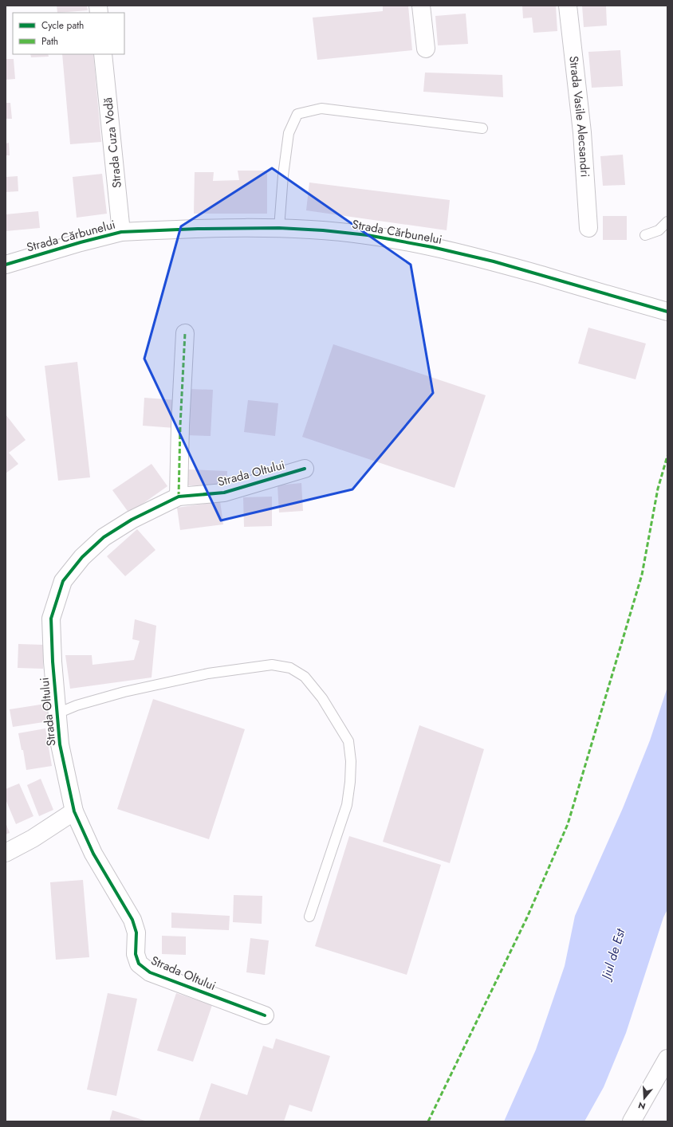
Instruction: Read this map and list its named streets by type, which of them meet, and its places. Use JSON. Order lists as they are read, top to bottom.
{
  "streets": {
    "street": [
      "Strada Vasile Alecsandri",
      "Strada Cuza Vodă",
      "Strada Cărbunelui",
      "Strada Oltului"
    ]
  },
  "crossings": [
    ["Strada Cuza Vodă", "Strada Cărbunelui"]
  ],
  "water": ["Jiul de Est"],
  "legend": ["Cycle path", "Path"],
  "north": "bottom"
}
